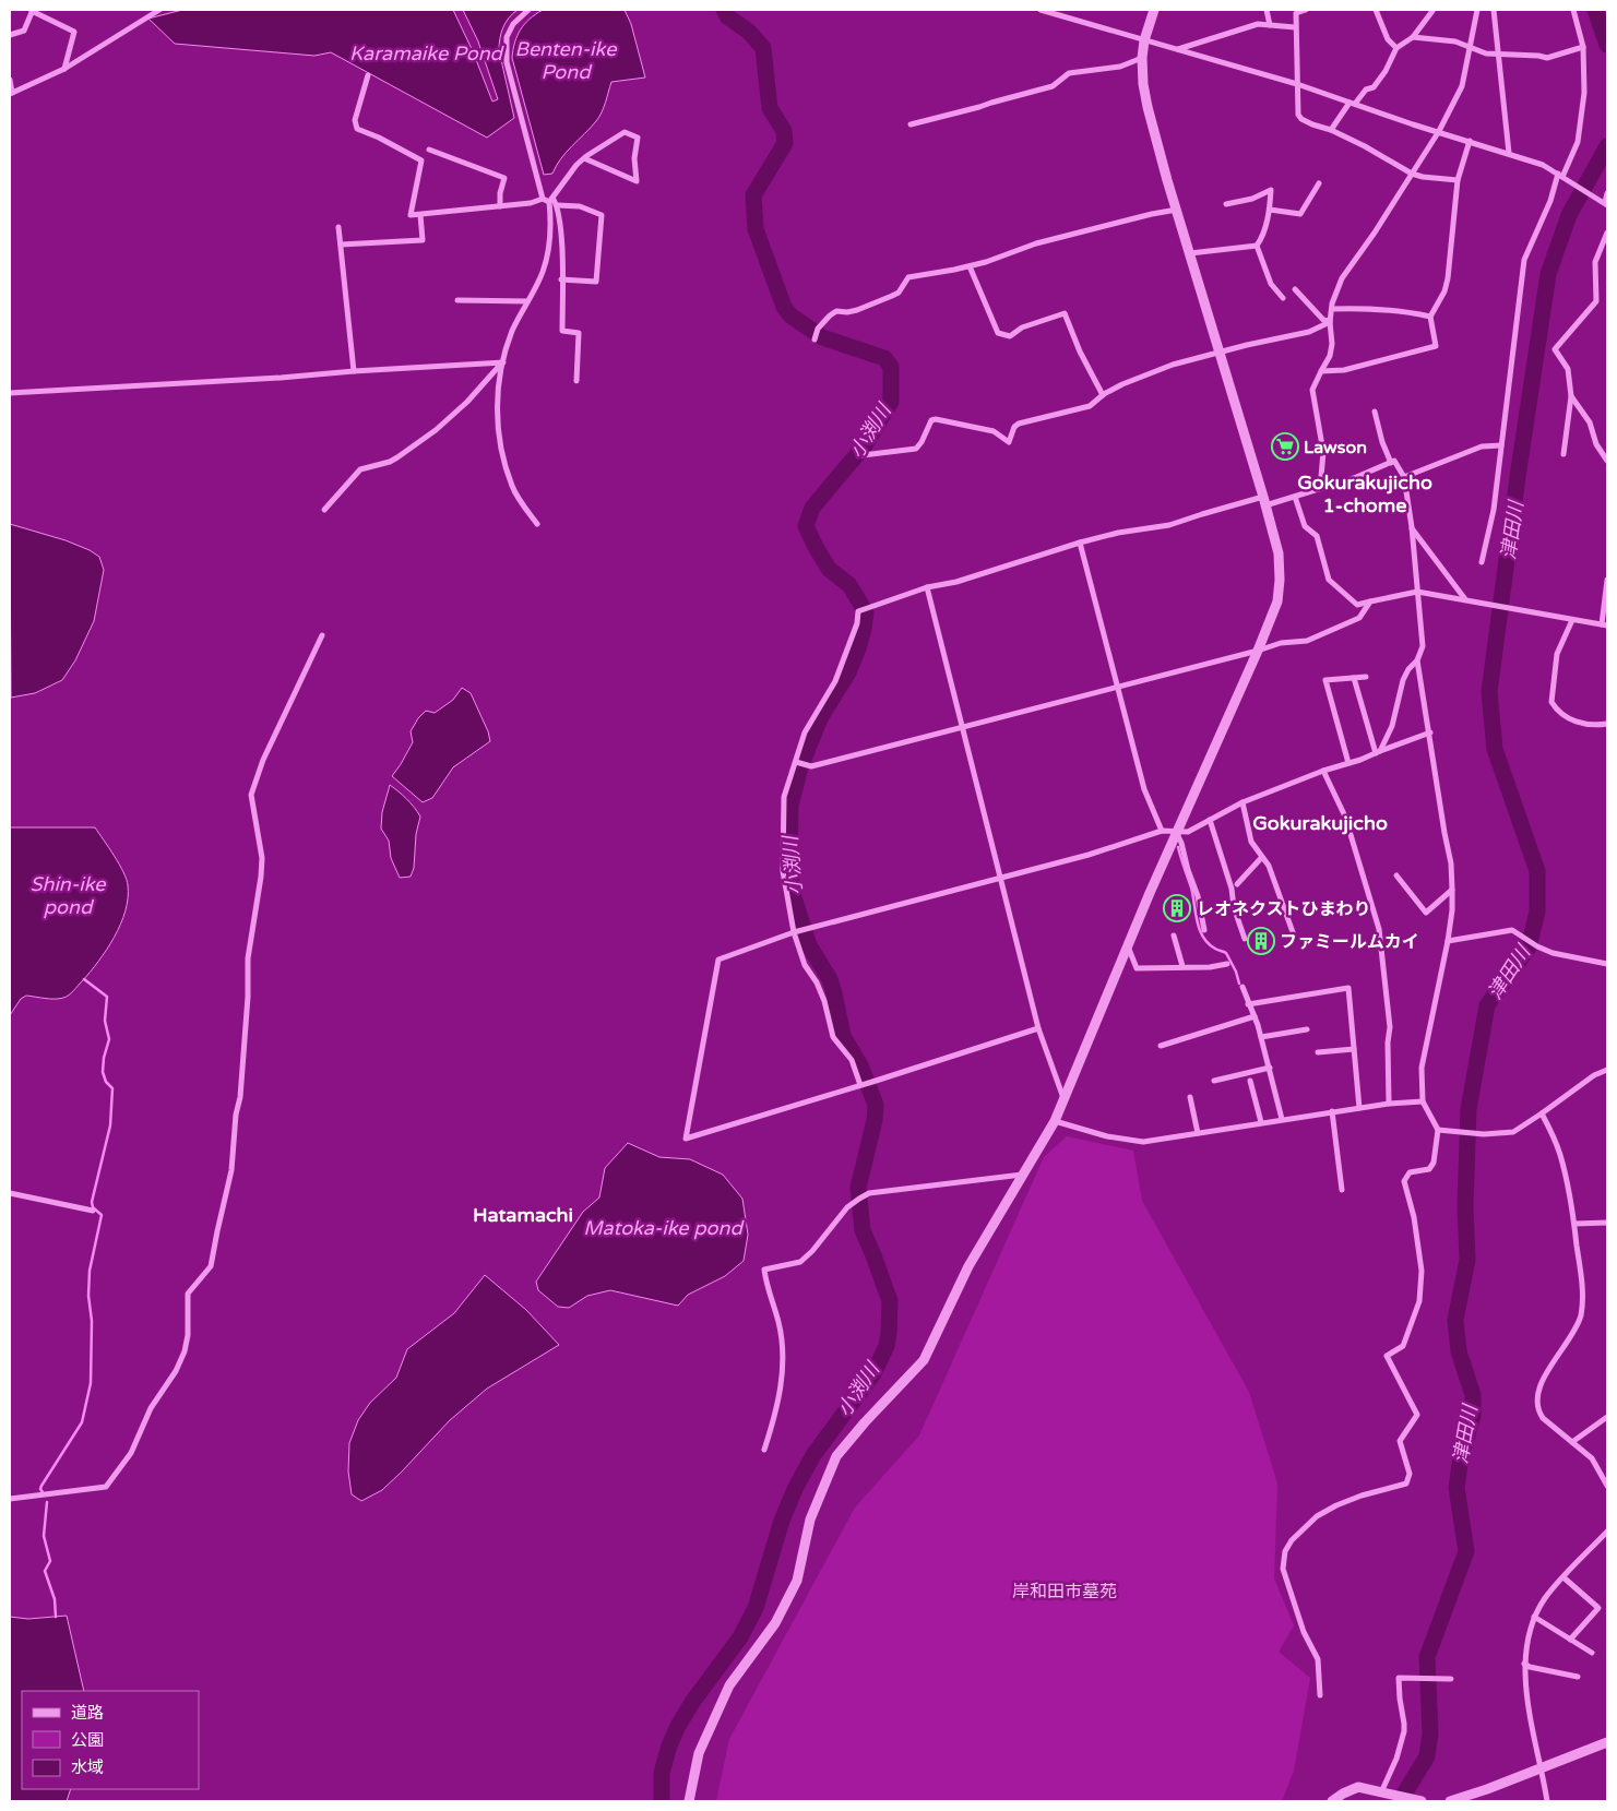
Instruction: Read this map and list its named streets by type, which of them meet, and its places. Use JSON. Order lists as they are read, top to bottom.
{
  "districts": ["Gokurakujicho 1-chome", "Gokurakujicho", "Hatamachi"],
  "water": [
    "Benten-ike Pond",
    "Karamaike Pond",
    "小渕川",
    "津田川",
    "Shin-ike pond",
    "Matoka-ike pond"
  ],
  "parks": ["岸和田市墓苑"],
  "places": {
    "supermarket": ["Lawson"],
    "building": ["レオネクストひまわり", "ファミールムカイ"]
  },
  "legend": ["道路", "公園", "水域"]
}
